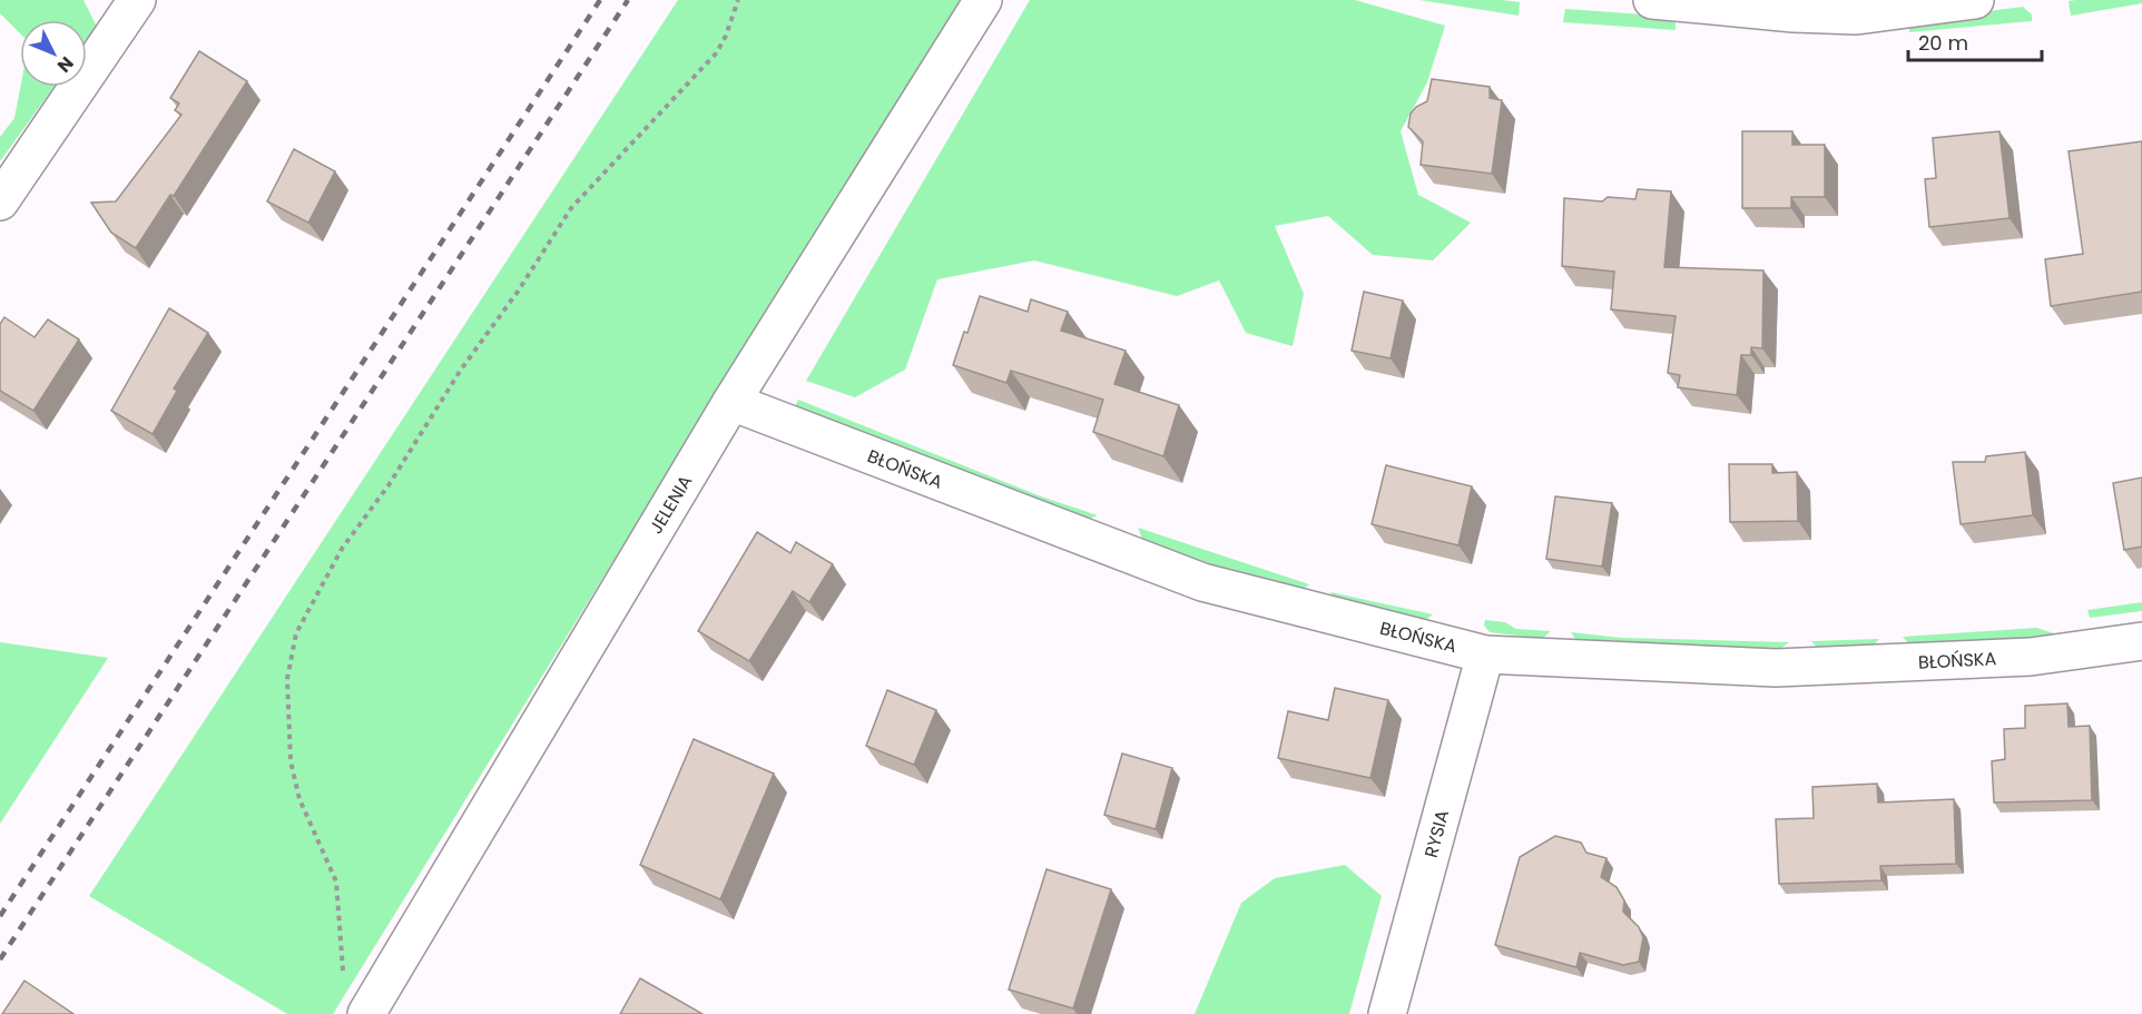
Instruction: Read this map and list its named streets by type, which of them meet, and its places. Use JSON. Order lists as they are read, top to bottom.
{
  "streets": {
    "street": ["BŁOŃSKA", "JELENIA", "RYSIA"]
  },
  "crossings": [
    ["BŁOŃSKA", "JELENIA"],
    ["BŁOŃSKA", "RYSIA"]
  ],
  "scale_bar": "20 m",
  "north": "bottom right"
}
